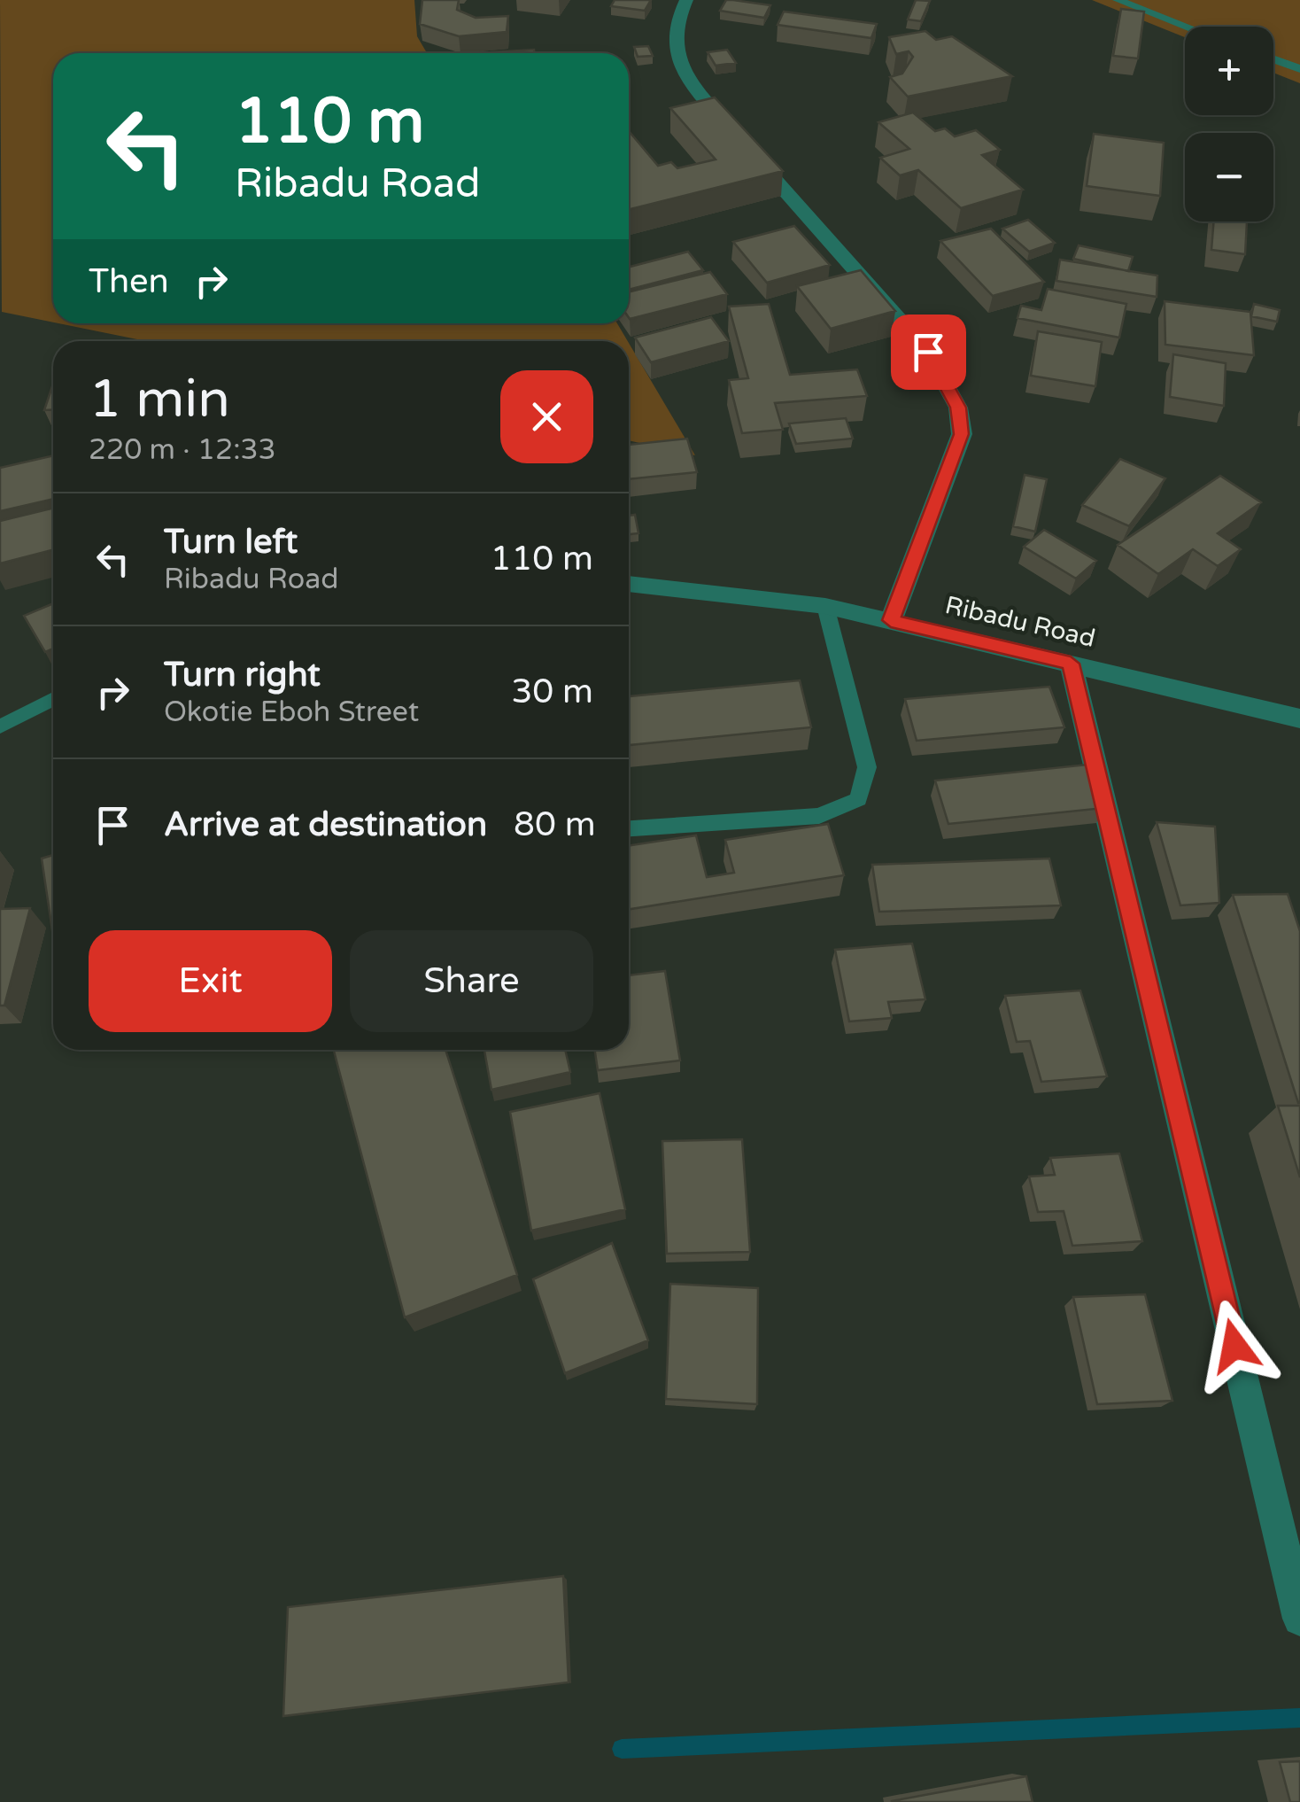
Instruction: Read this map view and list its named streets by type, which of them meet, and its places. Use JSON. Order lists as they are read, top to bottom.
{
  "streets": {
    "street": ["Ribadu Road"]
  },
  "page": {
    "map_buttons": ["+", "−"],
    "turn": ["110 m", "Ribadu Road"],
    "then": "Then",
    "heading": ["1 min", "220 m · 12:33"],
    "list": [
      {
        "name": "Turn left",
        "note": "Ribadu Road",
        "value": "110 m"
      },
      {
        "name": "Turn right",
        "note": "Okotie Eboh Street",
        "value": "30 m"
      },
      {
        "name": "Arrive at destination",
        "value": "80 m"
      }
    ],
    "buttons": ["Exit", "Share"]
  }
}
